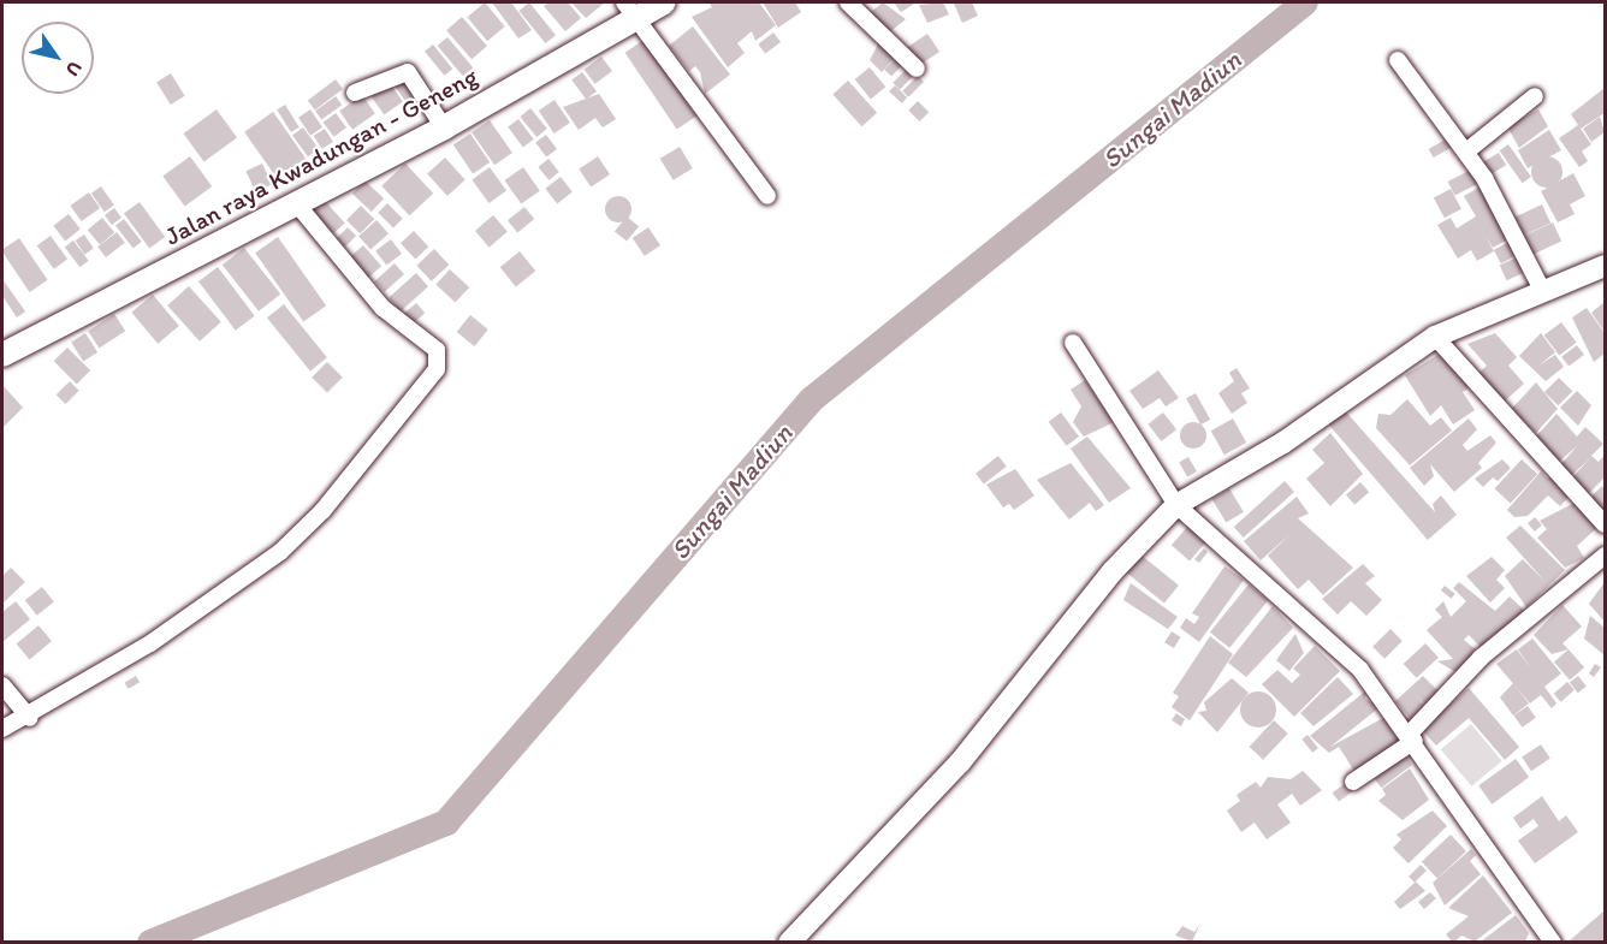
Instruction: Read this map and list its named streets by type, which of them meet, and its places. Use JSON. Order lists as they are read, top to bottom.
{
  "streets": {
    "main road": ["Jalan raya Kwadungan - Geneng"]
  },
  "water": ["Sungai Madiun"],
  "north": "bottom right"
}
